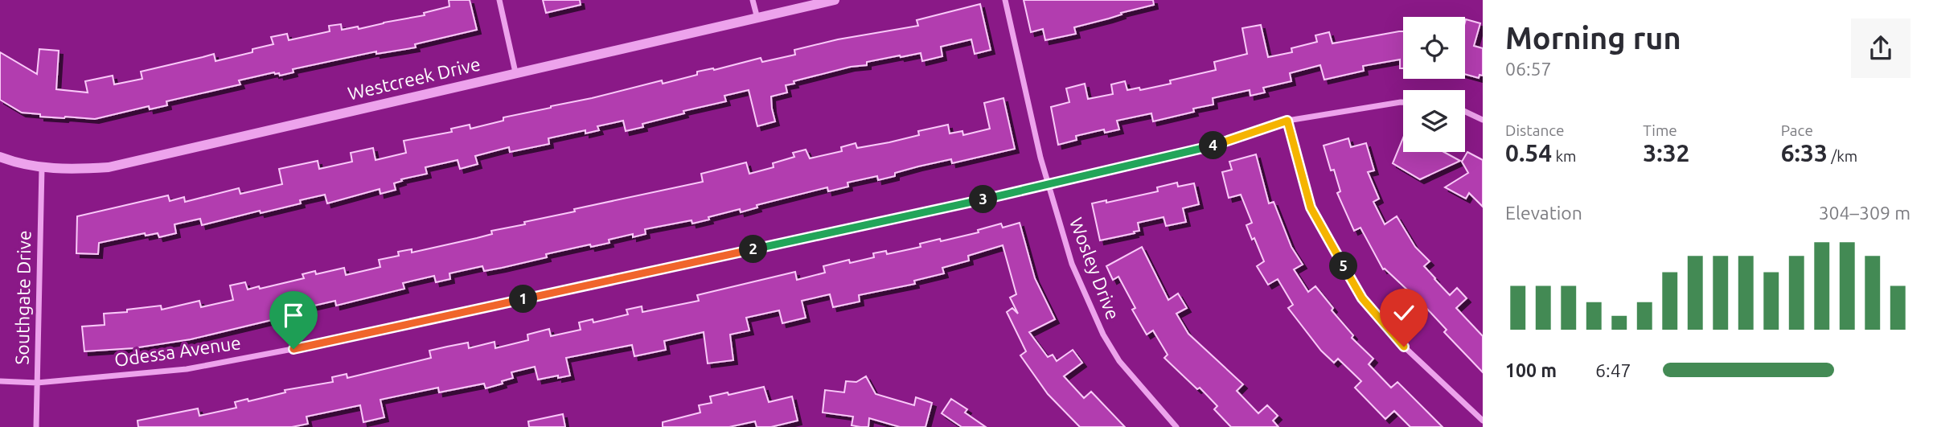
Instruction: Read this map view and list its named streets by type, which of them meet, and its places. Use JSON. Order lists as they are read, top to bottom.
{
  "streets": {
    "street": [
      "Westcreek Drive",
      "Wosley Drive",
      "Southgate Drive",
      "Odessa Avenue"
    ]
  },
  "crossings": [
    ["Westcreek Drive", "Southgate Drive"],
    ["Wosley Drive", "Odessa Avenue"],
    ["Southgate Drive", "Odessa Avenue"]
  ],
  "page": {
    "heading": ["Morning run", "06:57"],
    "stats": [
      ["Distance", "0.54 km"],
      ["Time", "3:32"],
      ["Pace", "6:33 /km"]
    ],
    "pins": [
      "4",
      "3",
      "2",
      "5",
      "1"
    ],
    "chart": ["Elevation", "304–309 m"],
    "list": [
      {
        "name": "100 m",
        "note": "6:47"
      }
    ]
  }
}
